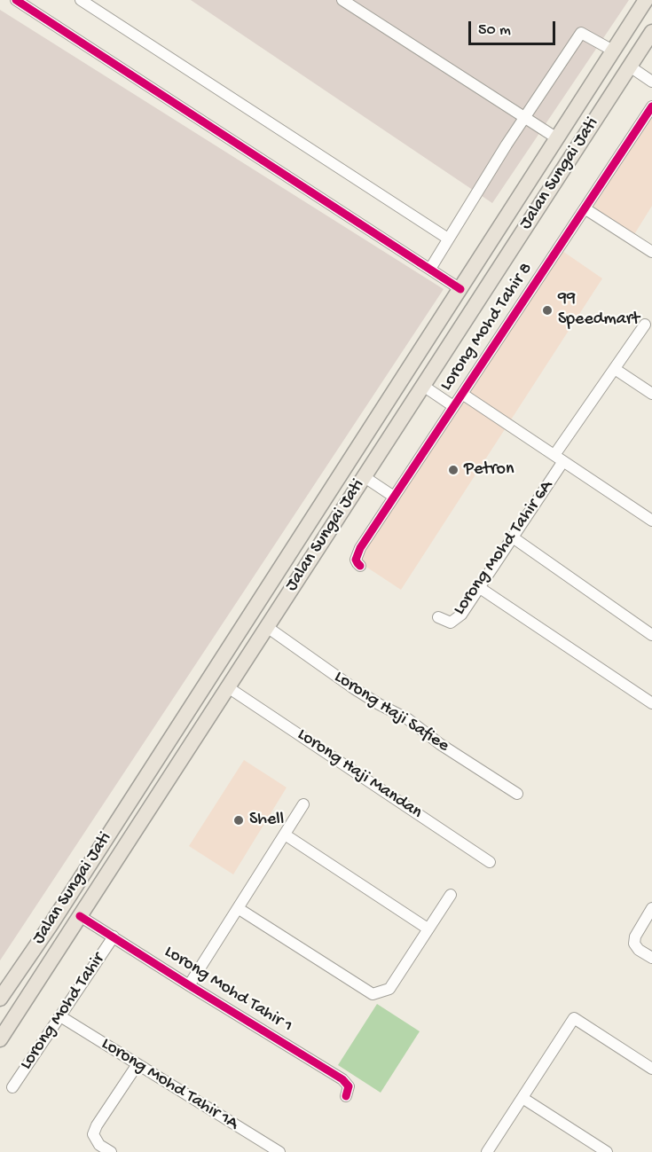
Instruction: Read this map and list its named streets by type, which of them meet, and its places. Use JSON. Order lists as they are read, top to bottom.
{
  "streets": {
    "main road": ["Jalan Sungai Jati"],
    "street": [
      "Lorong Mohd Tahir 8",
      "Lorong Mohd Tahir 6A",
      "Lorong Haji Safiee",
      "Lorong Haji Mandan",
      "Lorong Mohd Tahir 1",
      "Lorong Mohd Tahir",
      "Lorong Mohd Tahir 1A"
    ]
  },
  "crossings": [
    ["Jalan Sungai Jati", "Lorong Haji Safiee"],
    ["Jalan Sungai Jati", "Lorong Haji Mandan"],
    ["Jalan Sungai Jati", "Lorong Mohd Tahir 1"],
    ["Lorong Mohd Tahir 1", "Lorong Mohd Tahir"],
    ["Lorong Mohd Tahir", "Lorong Mohd Tahir 1A"]
  ],
  "places": ["99 Speedmart", "Petron", "Shell"],
  "scale_bar": "50 m"
}
